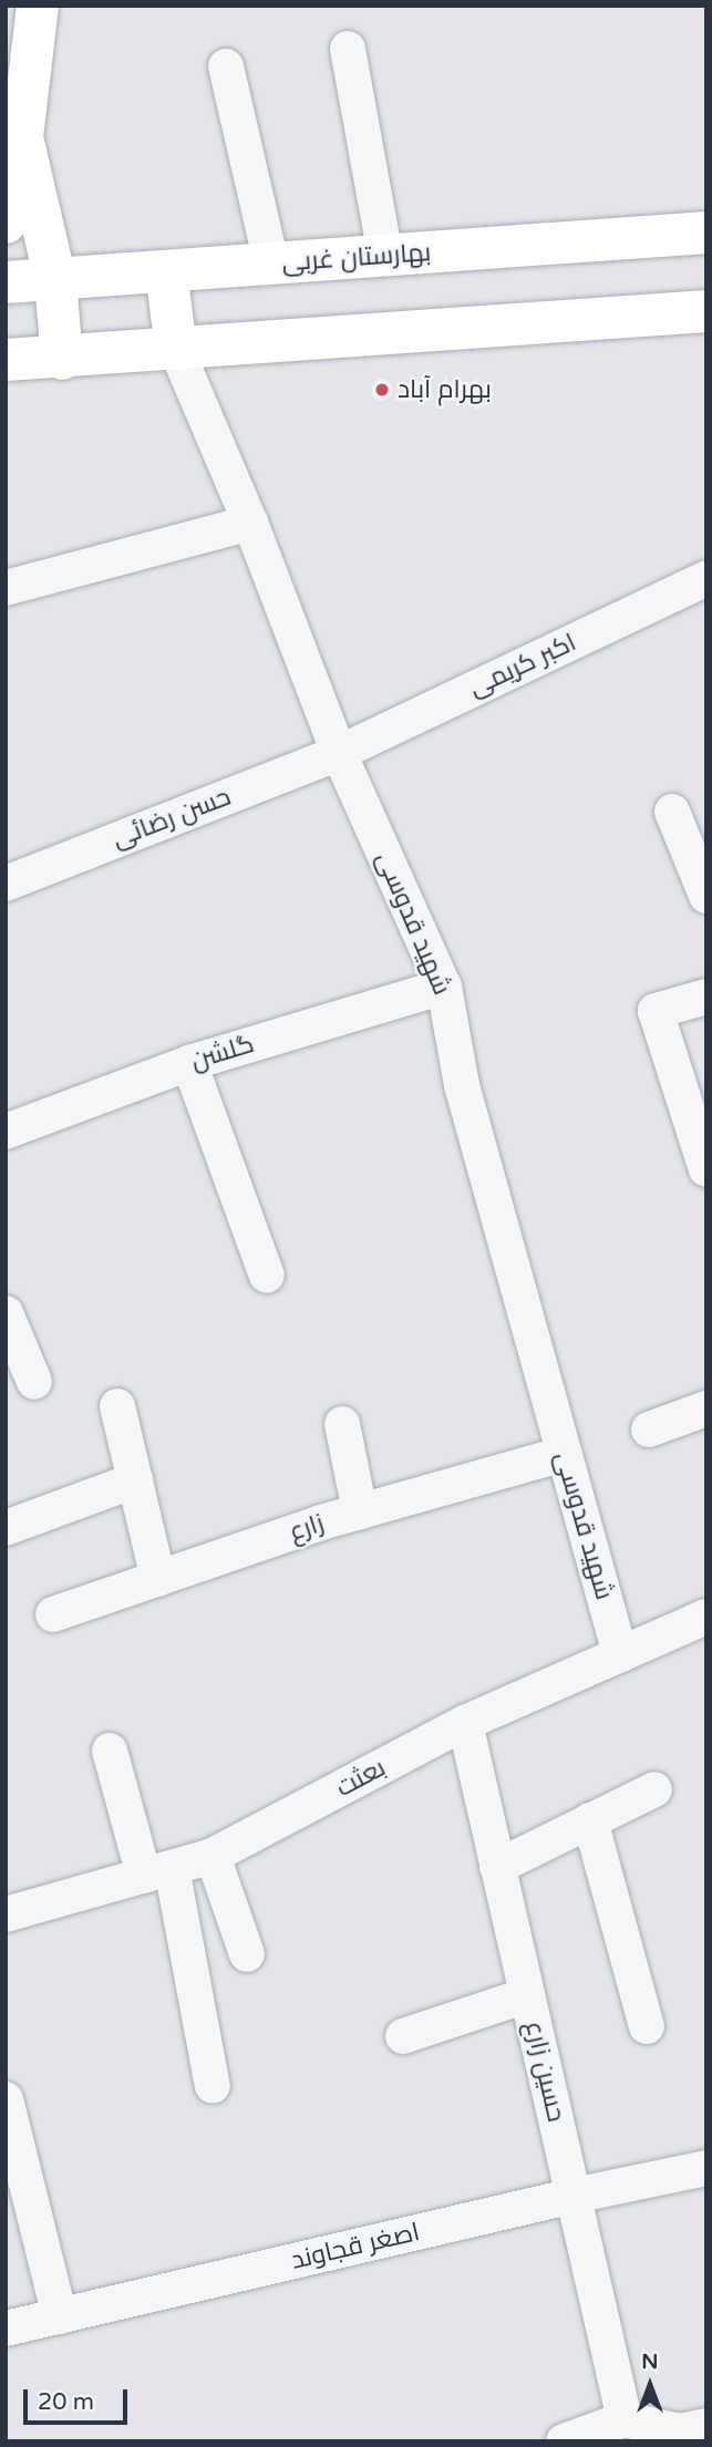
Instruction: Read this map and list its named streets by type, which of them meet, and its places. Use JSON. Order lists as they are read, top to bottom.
{
  "streets": {
    "main road": ["بهارستان غربی"],
    "street": [
      "اکبر کریمی",
      "حسن رضائی",
      "شهید قدوسی",
      "گلشن",
      "زارع",
      "بعثت",
      "حسین زارع",
      "اصغر قجاوند"
    ]
  },
  "crossings": [
    ["اکبر کریمی", "حسن رضائی"],
    ["اکبر کریمی", "شهید قدوسی"],
    ["حسن رضائی", "شهید قدوسی"],
    ["شهید قدوسی", "گلشن"],
    ["شهید قدوسی", "زارع"],
    ["شهید قدوسی", "بعثت"],
    ["بعثت", "حسین زارع"],
    ["حسین زارع", "اصغر قجاوند"]
  ],
  "places": ["بهرام آباد"],
  "scale_bar": "20 m",
  "north": "top"
}
